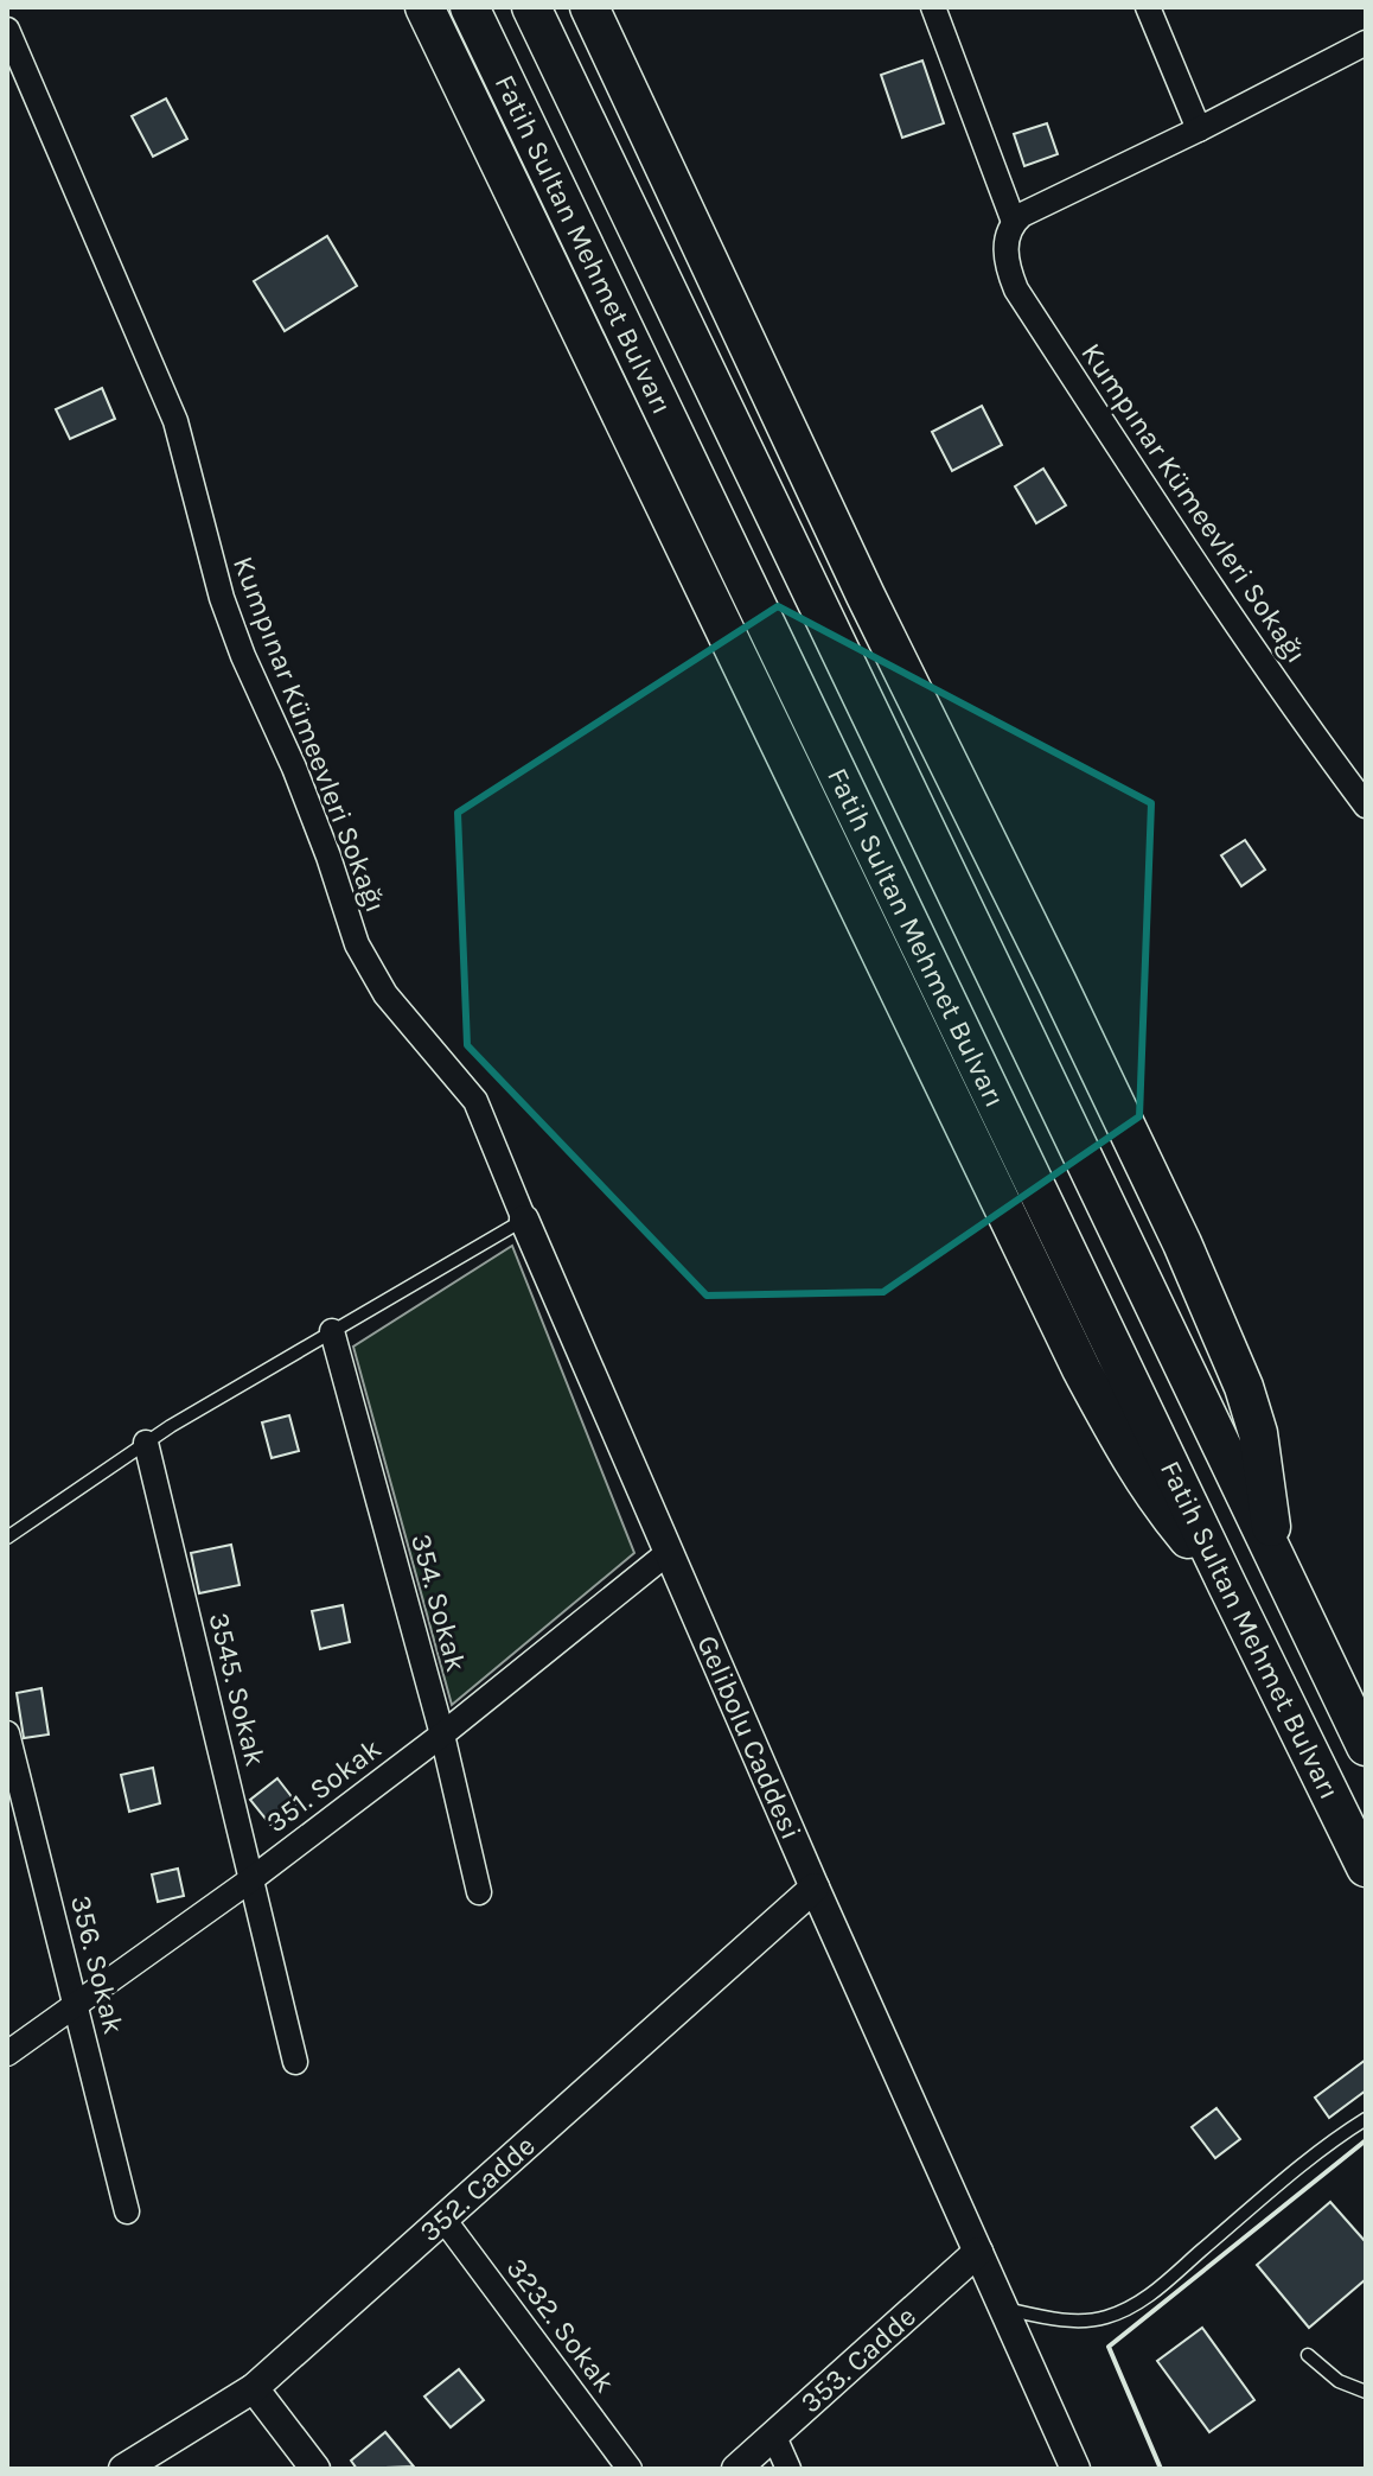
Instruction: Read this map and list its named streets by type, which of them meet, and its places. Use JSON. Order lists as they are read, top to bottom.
{
  "streets": {
    "highway": ["Fatih Sultan Mehmet Bulvarı"],
    "street": [
      "Kumpınar Kümeevleri Sokağı",
      "354. Sokak",
      "3545. Sokak",
      "Gelibolu Caddesi",
      "351. Sokak",
      "356. Sokak",
      "352. Cadde",
      "3232. Sokak",
      "353. Cadde"
    ]
  },
  "crossings": [
    ["Kumpınar Kümeevleri Sokağı", "Gelibolu Caddesi"],
    ["354. Sokak", "351. Sokak"],
    ["3545. Sokak", "351. Sokak"],
    ["Gelibolu Caddesi", "351. Sokak"],
    ["Gelibolu Caddesi", "352. Cadde"],
    ["Gelibolu Caddesi", "353. Cadde"],
    ["351. Sokak", "356. Sokak"],
    ["352. Cadde", "3232. Sokak"]
  ]
}
